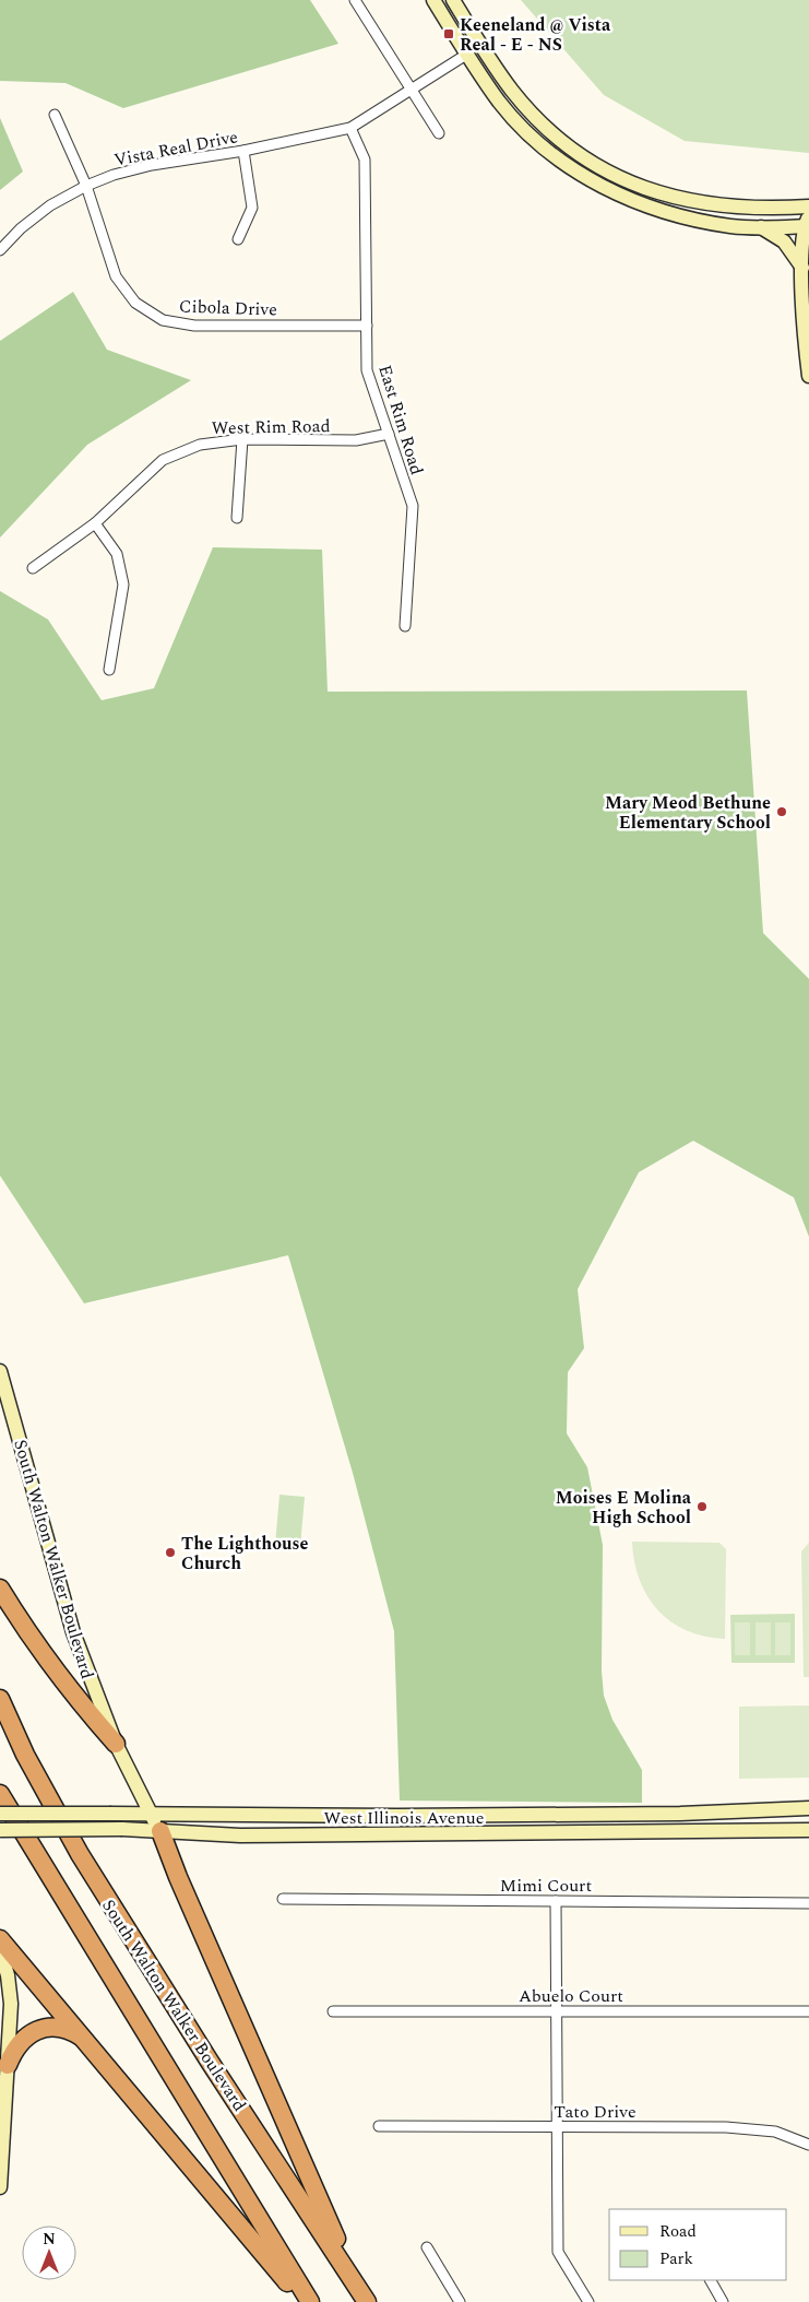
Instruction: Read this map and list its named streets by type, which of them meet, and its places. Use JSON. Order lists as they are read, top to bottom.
{
  "streets": {
    "highway": ["South Walton Walker Boulevard"],
    "main road": ["West Illinois Avenue"],
    "street": [
      "Vista Real Drive",
      "Cibola Drive",
      "East Rim Road",
      "West Rim Road",
      "Mimi Court",
      "Abuelo Court",
      "Tato Drive"
    ]
  },
  "crossings": [
    ["Vista Real Drive", "Cibola Drive"],
    ["Vista Real Drive", "East Rim Road"],
    ["Cibola Drive", "East Rim Road"],
    ["East Rim Road", "West Rim Road"],
    ["South Walton Walker Boulevard", "West Illinois Avenue"]
  ],
  "places": {
    "transit": ["Keeneland @ Vista Real - E - NS"],
    "other": ["Mary Meod Bethune Elementary School", "Moises E Molina High School", "The Lighthouse Church"]
  },
  "legend": ["Road", "Park"],
  "north": "top"
}
